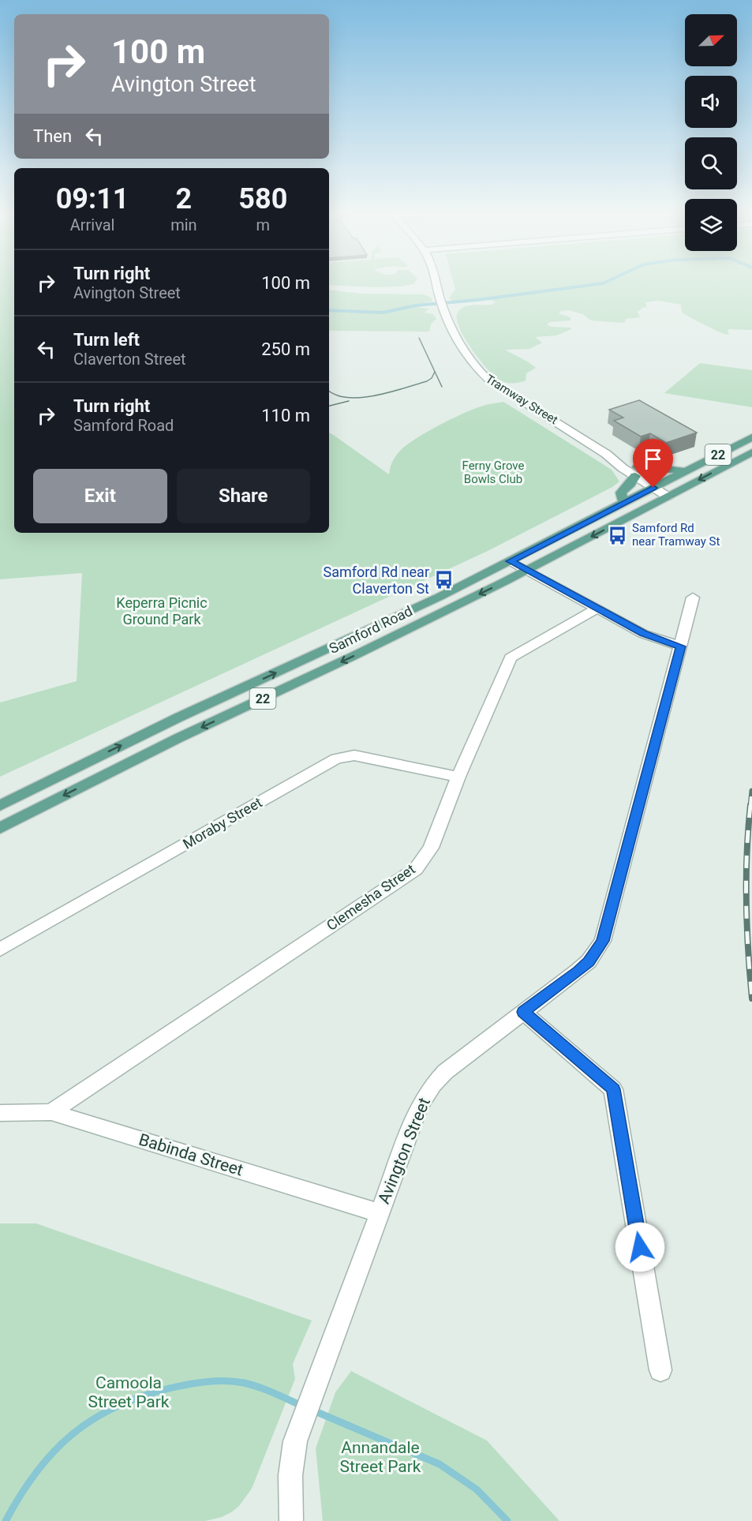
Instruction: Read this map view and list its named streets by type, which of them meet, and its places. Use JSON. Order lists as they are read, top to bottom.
{
  "streets": {
    "main road": ["22", "Samford Road"],
    "street": [
      "Tramway Street",
      "Moraby Street",
      "Clemesha Street",
      "Avington Street",
      "Babinda Street"
    ]
  },
  "crossings": [
    ["Tramway Street", "Samford Road"],
    ["Moraby Street", "Clemesha Street"],
    ["Clemesha Street", "Babinda Street"],
    ["Avington Street", "Babinda Street"]
  ],
  "parks": [
    "Ferny Grove Bowls Club",
    "Keperra Picnic Ground Park",
    "Camoola Street Park",
    "Annandale Street Park"
  ],
  "places": {
    "bus stop": ["Samford Rd near Tramway St", "Samford Rd near Claverton St"]
  },
  "north": "top right",
  "page": {
    "turn": ["100 m", "Avington Street"],
    "then": "Then",
    "eta": [
      "09:11",
      "Arrival",
      "2",
      "min",
      "580",
      "m"
    ],
    "list": [
      {
        "name": "Turn right",
        "note": "Avington Street",
        "value": "100 m"
      },
      {
        "name": "Turn left",
        "note": "Claverton Street",
        "value": "250 m"
      },
      {
        "name": "Turn right",
        "note": "Samford Road",
        "value": "110 m"
      }
    ],
    "buttons": ["Exit", "Share"]
  }
}
